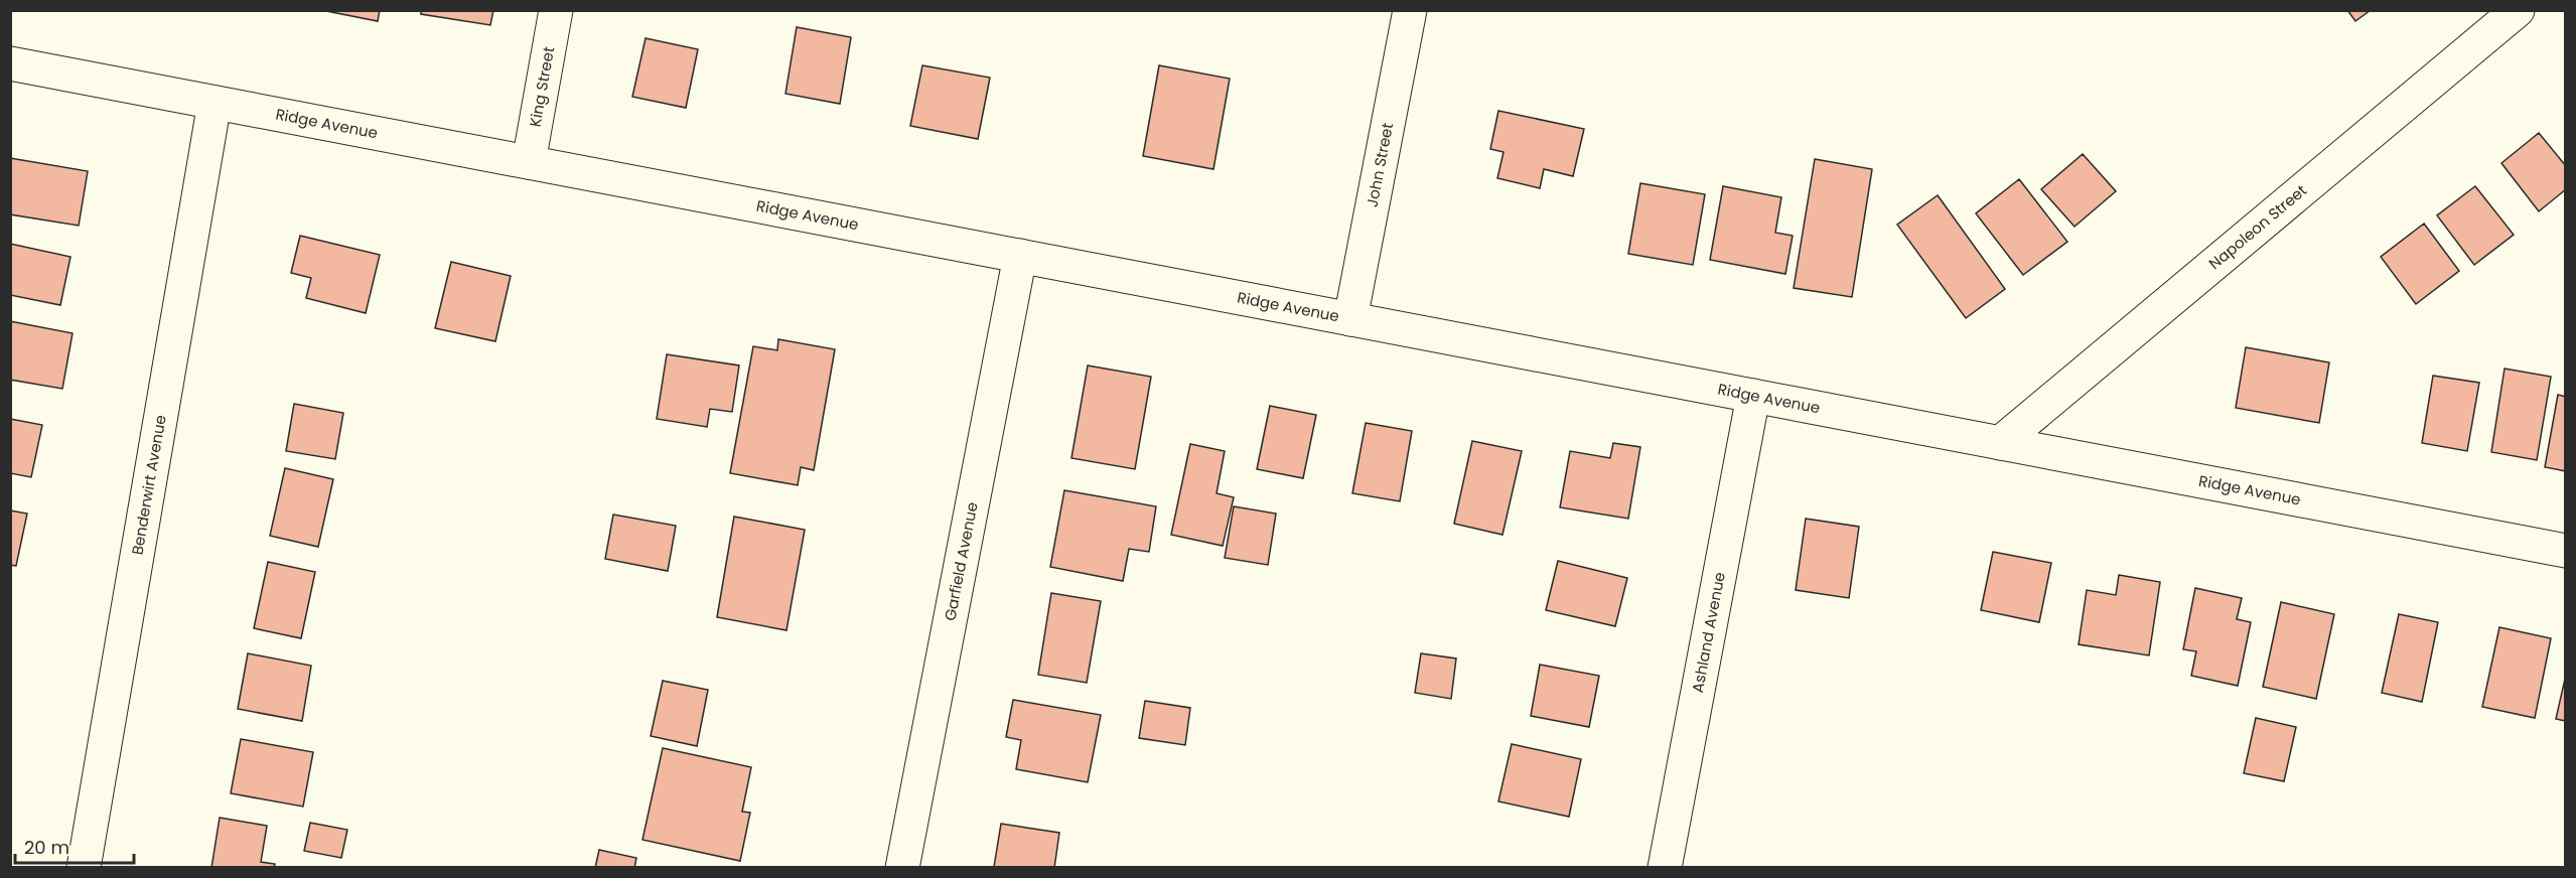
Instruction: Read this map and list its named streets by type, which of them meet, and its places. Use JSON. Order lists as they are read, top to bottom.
{
  "streets": {
    "street": [
      "King Street",
      "Ridge Avenue",
      "John Street",
      "Napoleon Street",
      "Benderwirt Avenue",
      "Garfield Avenue",
      "Ashland Avenue"
    ]
  },
  "crossings": [
    ["King Street", "Ridge Avenue"],
    ["Ridge Avenue", "John Street"],
    ["Ridge Avenue", "Napoleon Street"],
    ["Ridge Avenue", "Benderwirt Avenue"],
    ["Ridge Avenue", "Garfield Avenue"],
    ["Ridge Avenue", "Ashland Avenue"]
  ],
  "scale_bar": "20 m"
}
